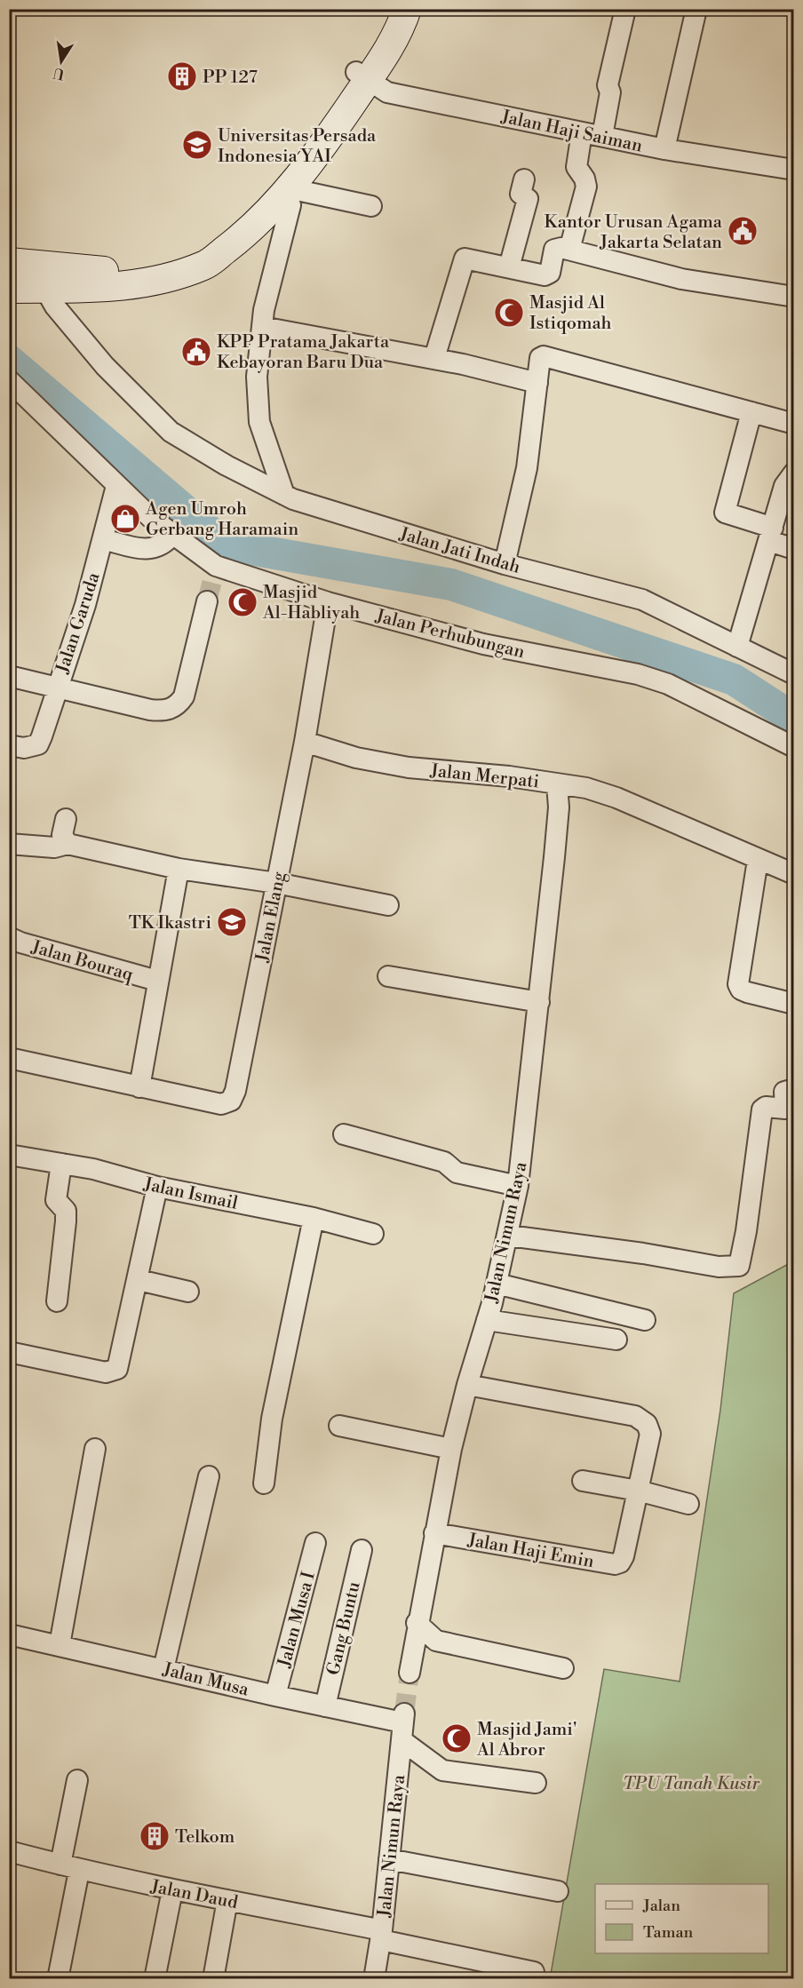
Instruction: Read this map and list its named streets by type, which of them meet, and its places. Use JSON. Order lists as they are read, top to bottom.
{
  "streets": {
    "street": [
      "Jalan Haji Saiman",
      "Jalan Jati Indah",
      "Jalan Garuda",
      "Jalan Perhubungan",
      "Jalan Merpati",
      "Jalan Elang",
      "Jalan Bouraq",
      "Jalan Ismail",
      "Jalan Nimun Raya",
      "Jalan Haji Emin",
      "Jalan Musa I",
      "Gang Buntu",
      "Jalan Musa",
      "Jalan Daud"
    ]
  },
  "crossings": [
    ["Jalan Garuda", "Jalan Perhubungan"],
    ["Jalan Merpati", "Jalan Elang"],
    ["Jalan Merpati", "Jalan Nimun Raya"],
    ["Jalan Elang", "Jalan Bouraq"],
    ["Jalan Nimun Raya", "Jalan Haji Emin"],
    ["Jalan Nimun Raya", "Jalan Musa"],
    ["Jalan Nimun Raya", "Jalan Daud"],
    ["Jalan Musa I", "Jalan Musa"],
    ["Gang Buntu", "Jalan Musa"]
  ],
  "parks": ["TPU Tanah Kusir"],
  "places": {
    "building": ["PP 127", "Telkom"],
    "school or university": ["Universitas Persada Indonesia YAI", "TK Ikastri"],
    "public building": ["Kantor Urusan Agama Jakarta Selatan", "KPP Pratama Jakarta Kebayoran Baru Dua"],
    "mosque": ["Masjid Al Istiqomah", "Masjid Al-Habliyah", "Masjid Jami' Al Abror"],
    "shop": ["Agen Umroh Gerbang Haramain"]
  },
  "legend": ["Jalan", "Taman"],
  "north": "bottom"
}
